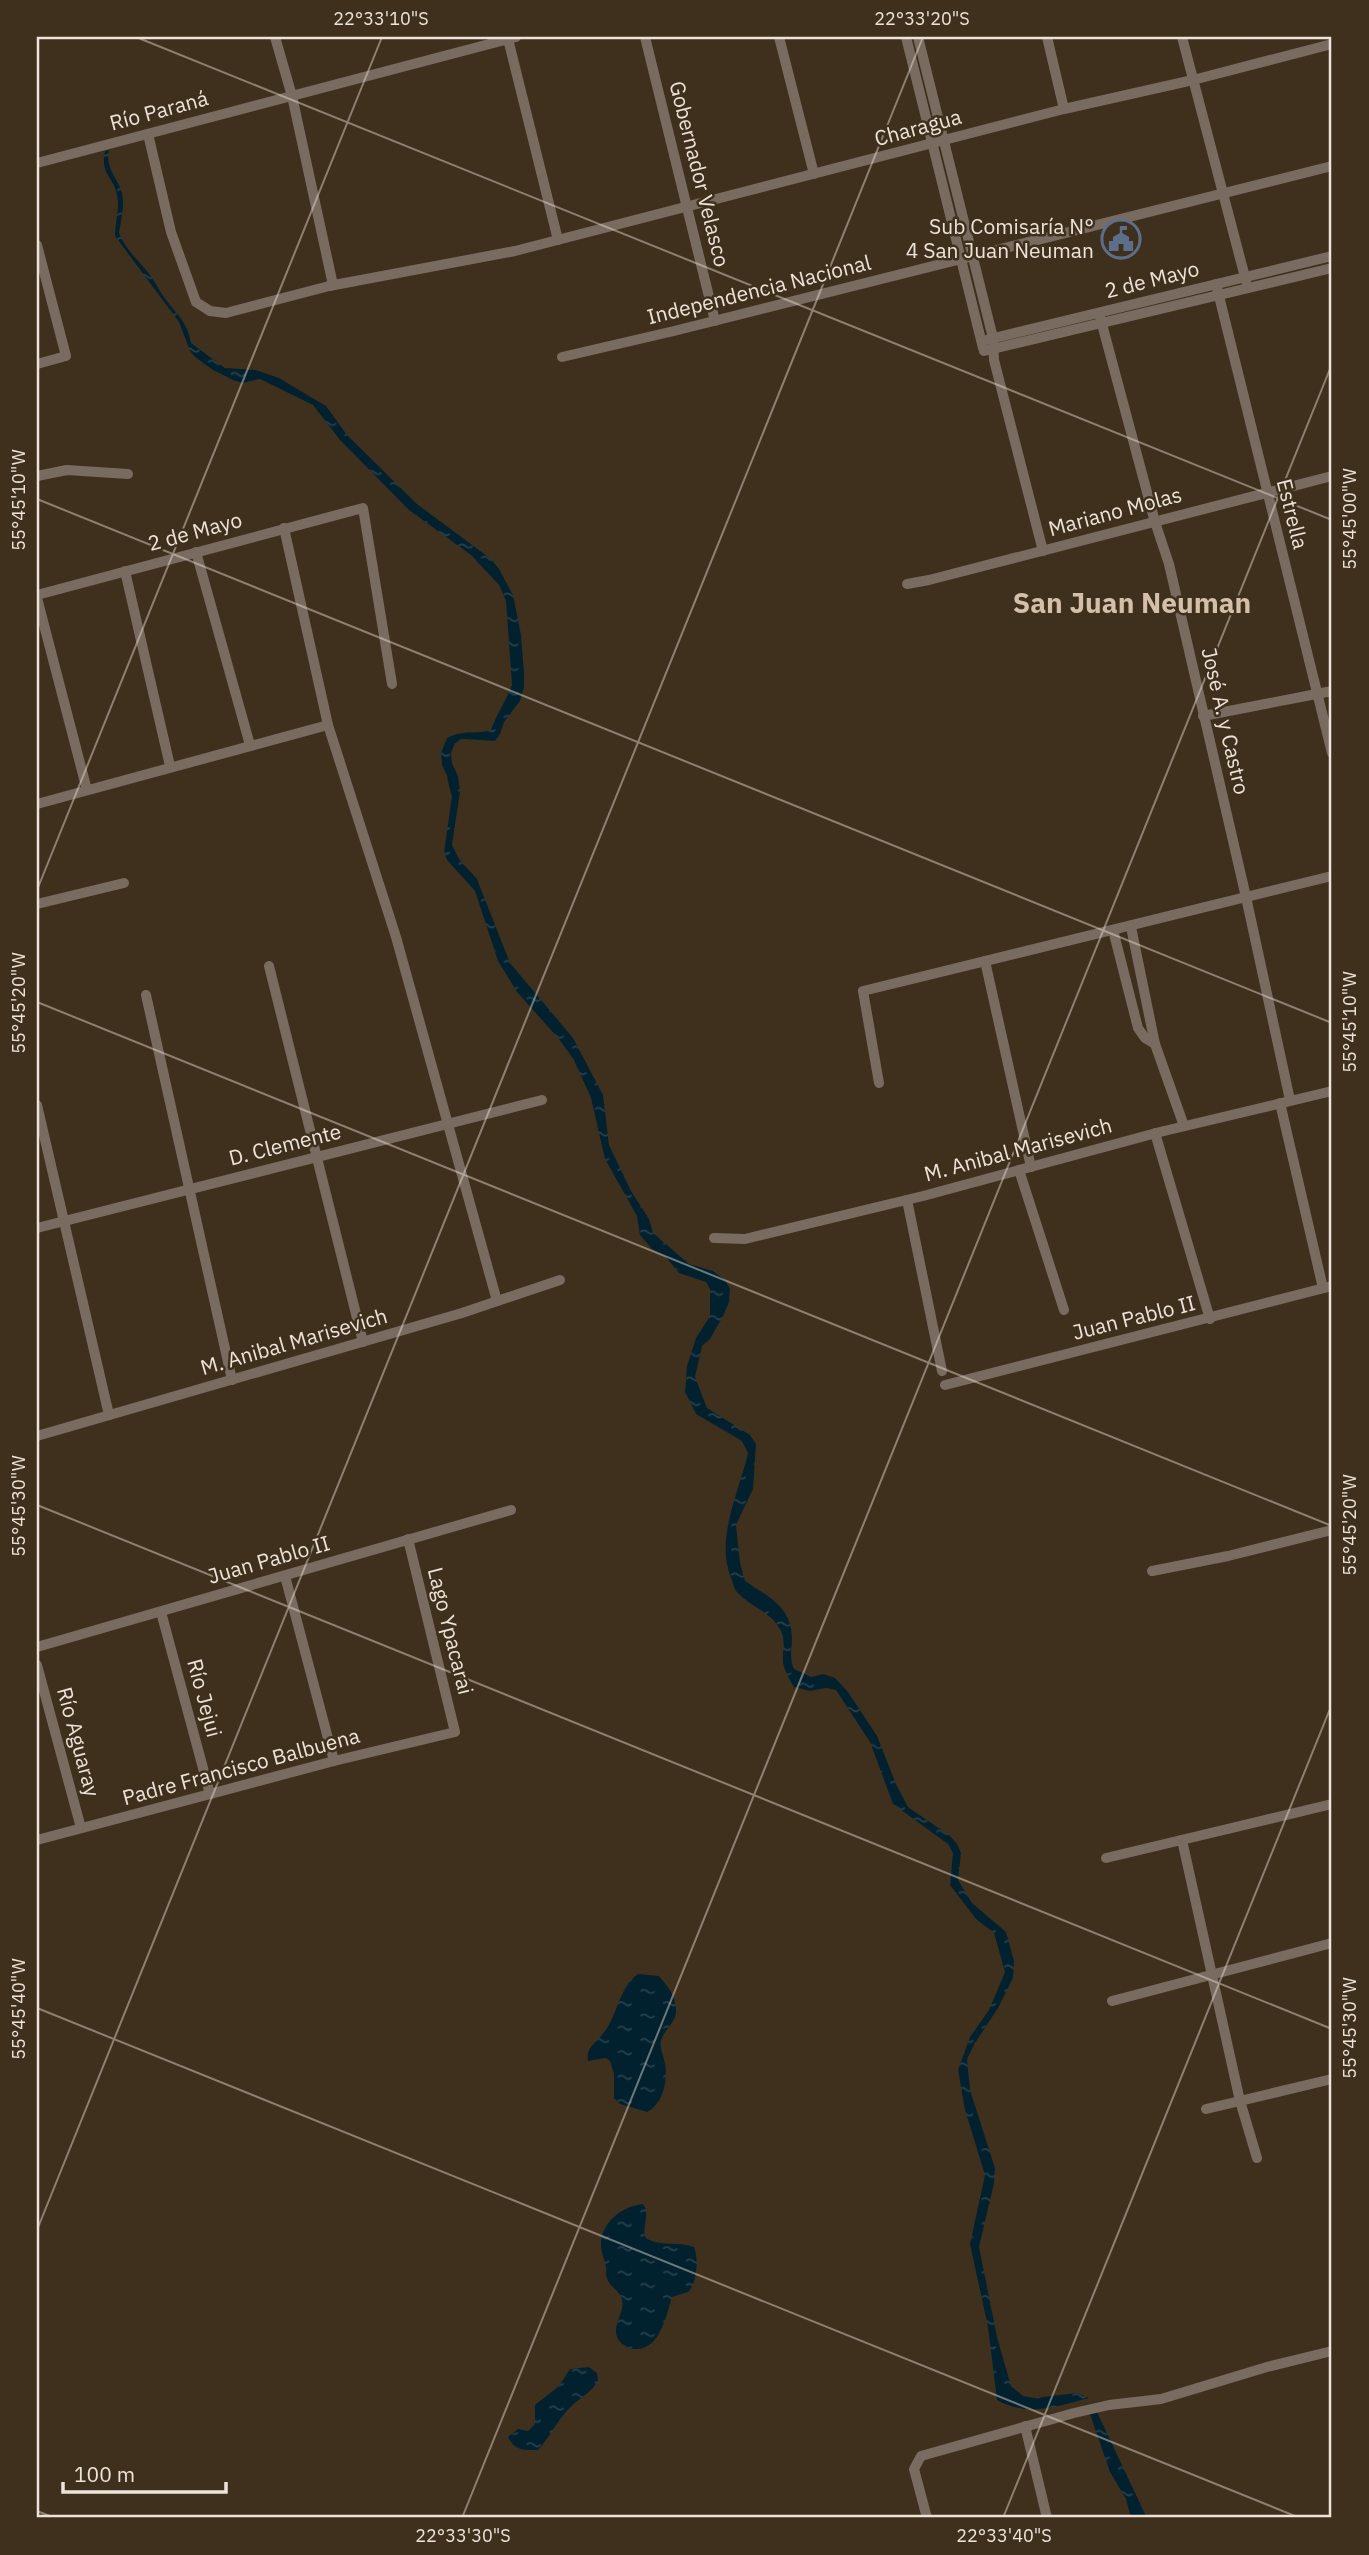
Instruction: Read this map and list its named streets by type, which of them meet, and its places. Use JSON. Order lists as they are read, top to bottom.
{
  "streets": {
    "street": [
      "Río Paraná",
      "Charagua",
      "Gobernador Velasco",
      "2 de Mayo",
      "Independencia Nacional",
      "Mariano Molas",
      "Estrella",
      "José A. y Castro",
      "D. Clemente",
      "M. Anibal Marisevich",
      "Juan Pablo II",
      "Lago Ypacarai",
      "Río Jejui",
      "Río Aguaray",
      "Padre Francisco Balbuena"
    ]
  },
  "crossings": [
    ["Río Paraná", "Charagua"],
    ["Charagua", "Gobernador Velasco"],
    ["Gobernador Velasco", "Independencia Nacional"],
    ["2 de Mayo", "Estrella"],
    ["2 de Mayo", "José A. y Castro"],
    ["Mariano Molas", "Estrella"],
    ["Mariano Molas", "José A. y Castro"],
    ["José A. y Castro", "M. Anibal Marisevich"],
    ["José A. y Castro", "Juan Pablo II"],
    ["Juan Pablo II", "Lago Ypacarai"],
    ["Juan Pablo II", "Río Jejui"],
    ["Lago Ypacarai", "Padre Francisco Balbuena"],
    ["Río Jejui", "Padre Francisco Balbuena"],
    ["Río Aguaray", "Padre Francisco Balbuena"]
  ],
  "districts": ["San Juan Neuman"],
  "places": {
    "public building": ["Sub Comisaría N° 4 San Juan Neuman"]
  },
  "scale_bar": "100 m",
  "coordinates": [
    "22°33'10\"S",
    "22°33'20\"S",
    "55°45'10\"W",
    "55°45'00\"W",
    "55°45'20\"W",
    "55°45'30\"W",
    "55°45'40\"W",
    "22°33'30\"S",
    "22°33'40\"S"
  ]
}
